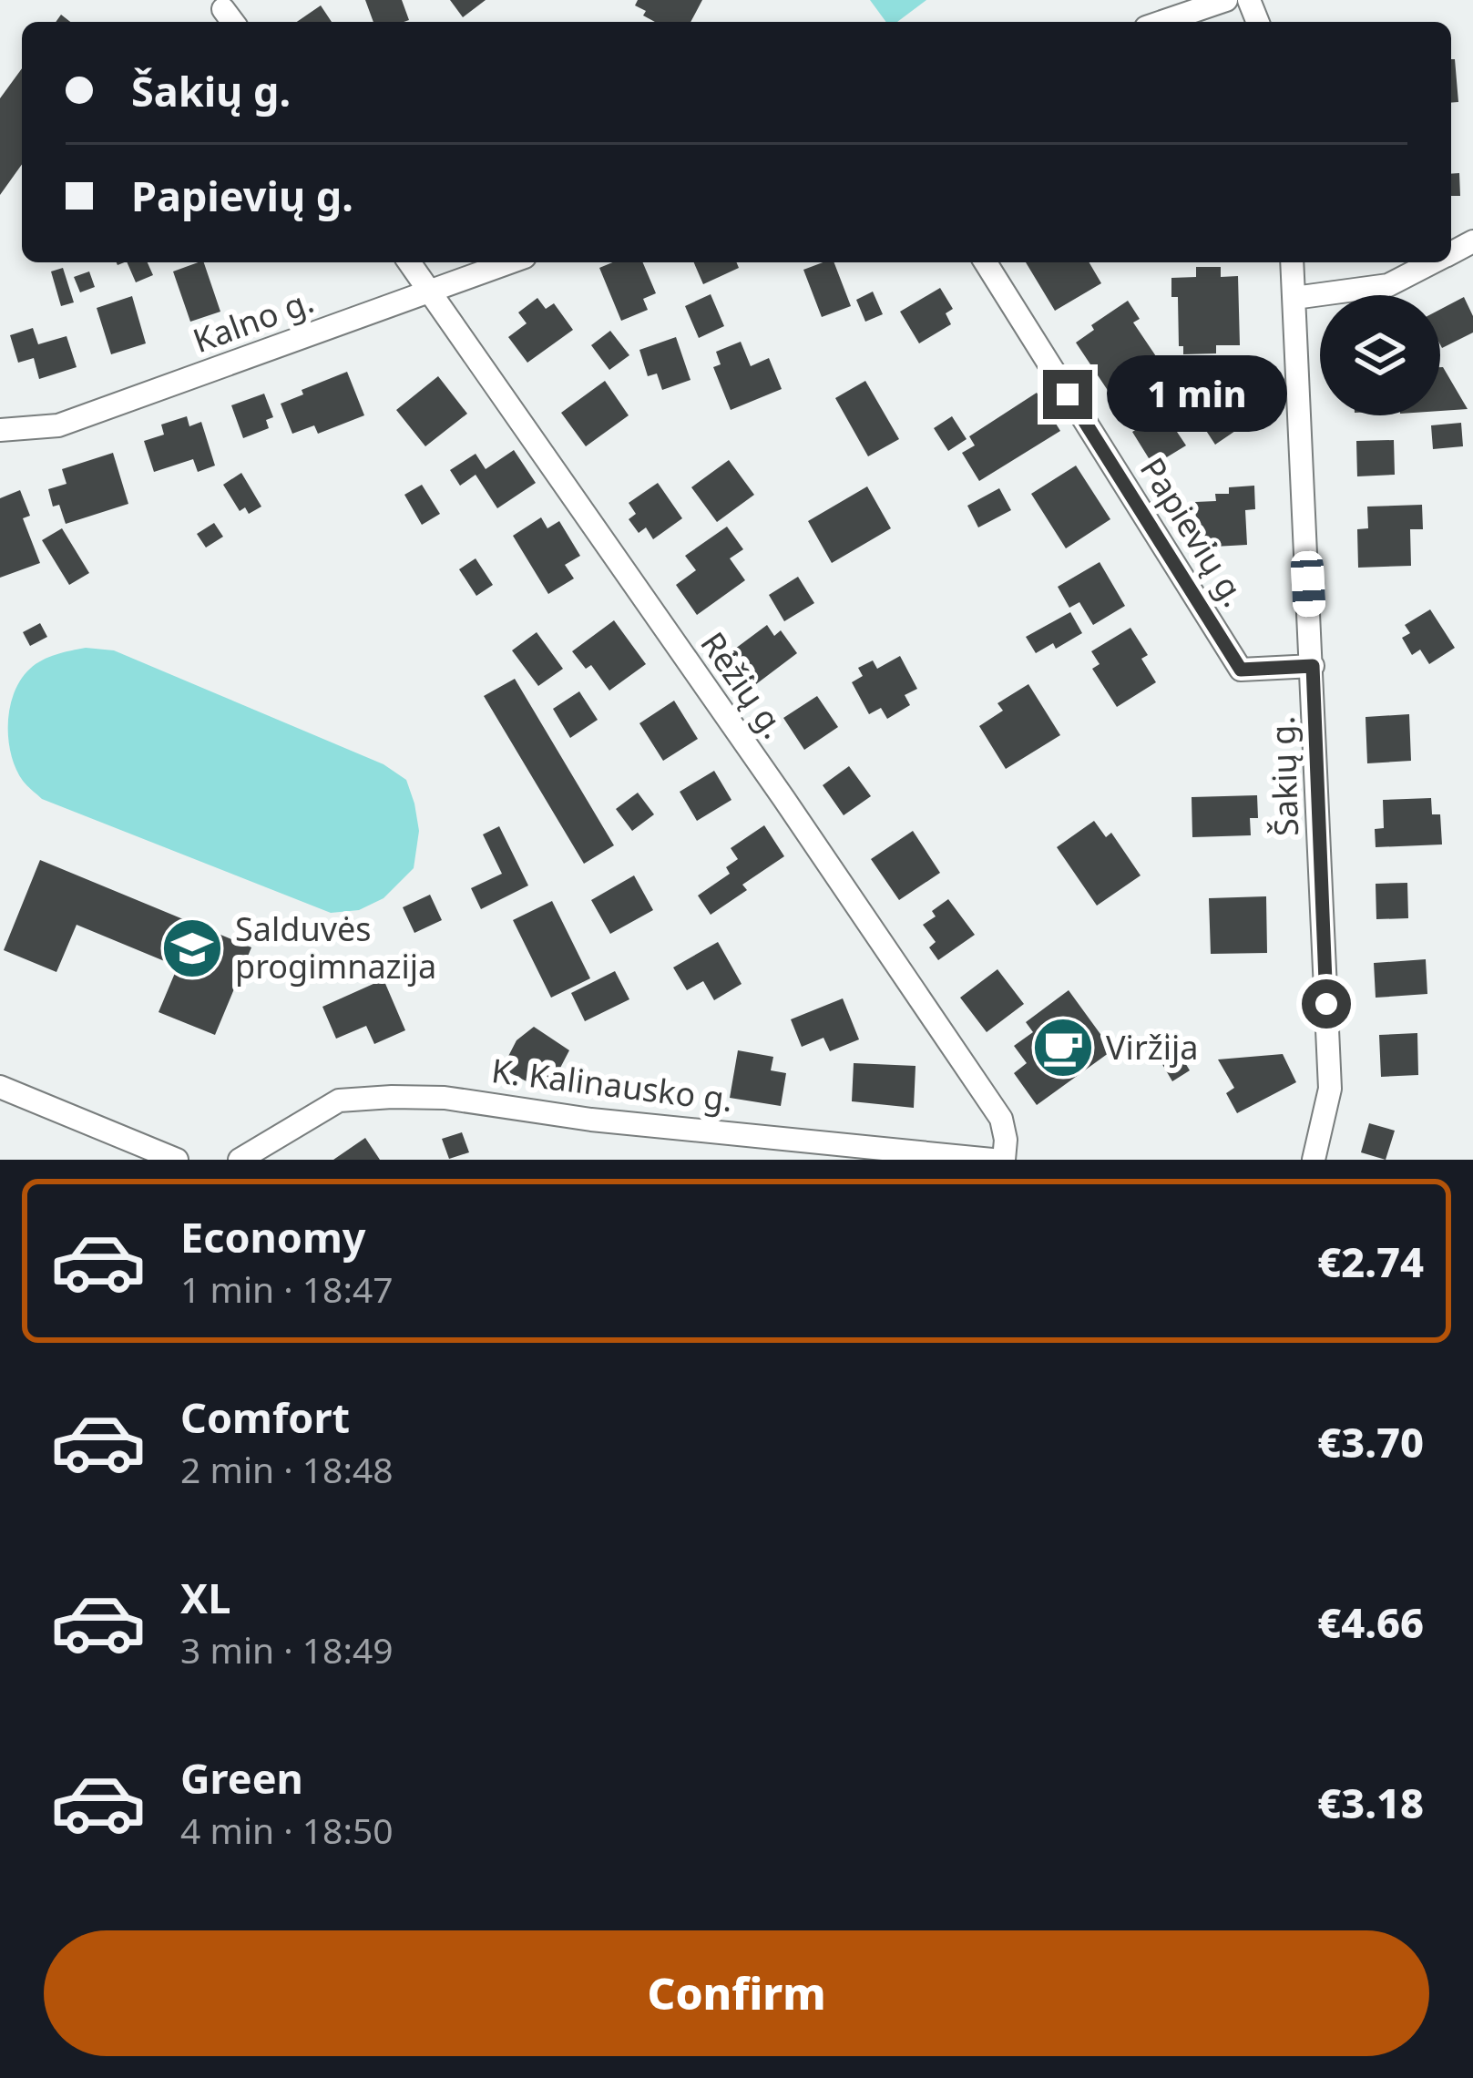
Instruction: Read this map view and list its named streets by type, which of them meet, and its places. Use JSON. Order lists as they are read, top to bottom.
{
  "streets": {
    "street": [
      "Kalno g.",
      "Papievių g.",
      "Rėžių g.",
      "Šakių g.",
      "K. Kalinausko g."
    ]
  },
  "crossings": [
    ["Kalno g.", "Rėžių g."],
    ["Papievių g.", "Šakių g."]
  ],
  "places": {
    "school or university": ["Salduvės progimnazija"],
    "cafe": ["Viržija"]
  },
  "page": {
    "banner": ["Šakių g.", "Papievių g."],
    "bubble": "1 min",
    "list": [
      {
        "name": "Economy",
        "note": "1 min · 18:47",
        "value": "€2.74"
      },
      {
        "name": "Comfort",
        "note": "2 min · 18:48",
        "value": "€3.70"
      },
      {
        "name": "XL",
        "note": "3 min · 18:49",
        "value": "€4.66"
      },
      {
        "name": "Green",
        "note": "4 min · 18:50",
        "value": "€3.18"
      }
    ],
    "buttons": "Confirm"
  }
}
